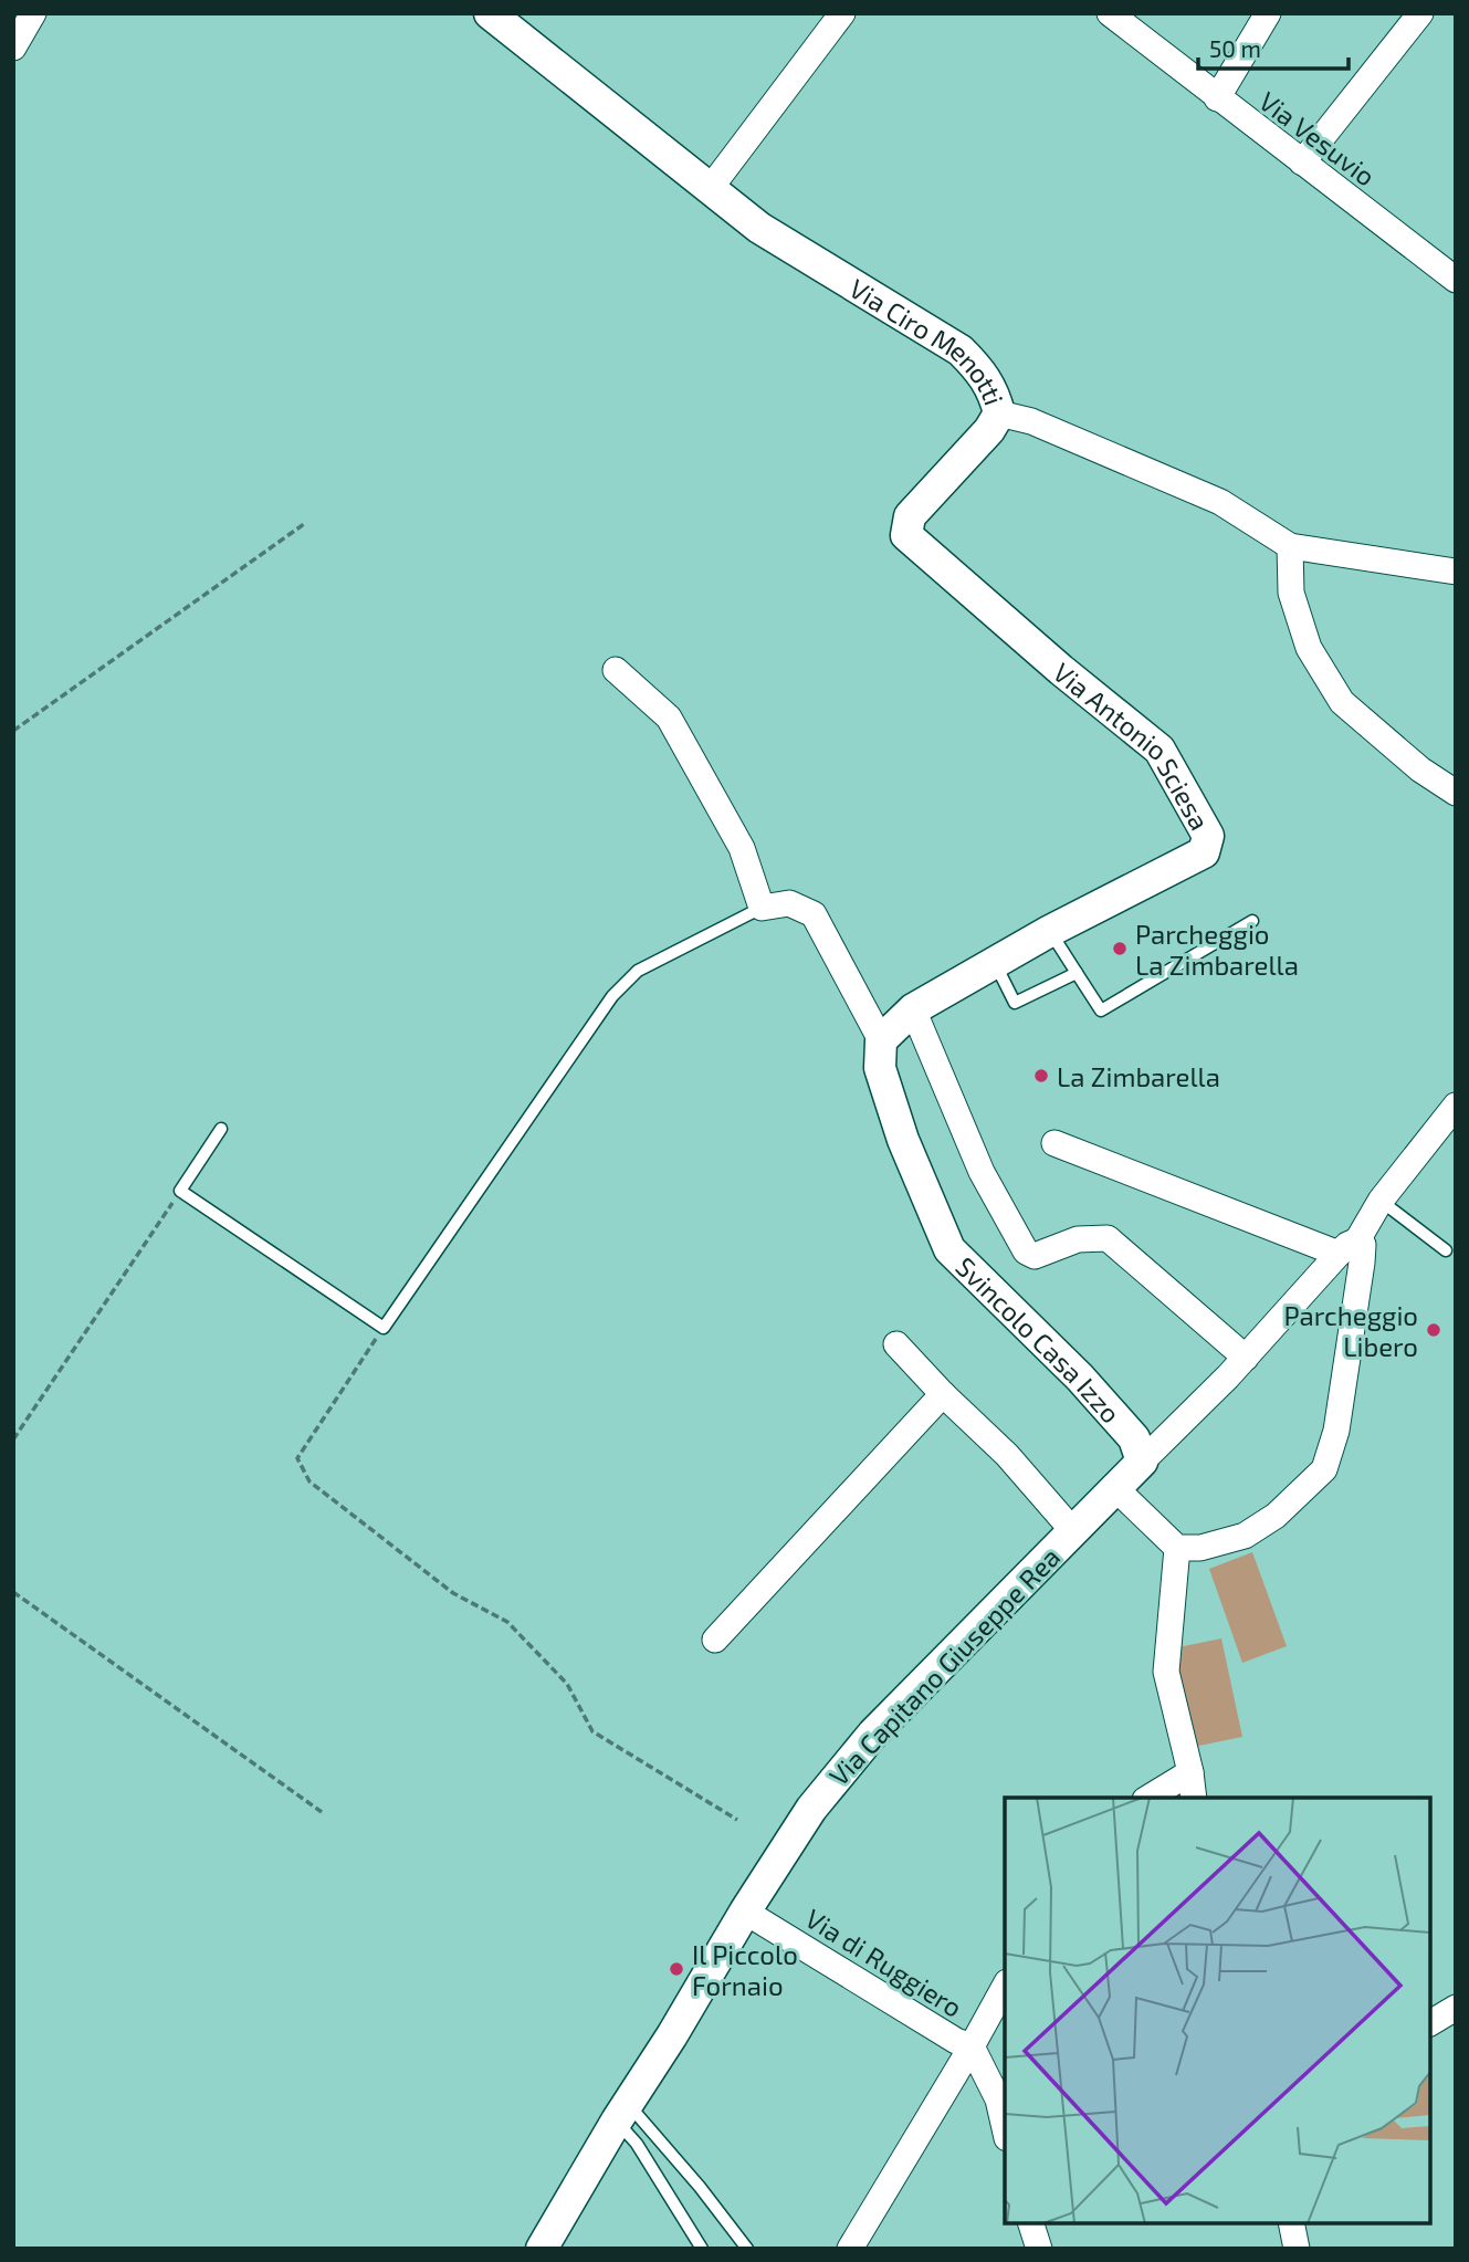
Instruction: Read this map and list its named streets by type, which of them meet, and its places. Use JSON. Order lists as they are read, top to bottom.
{
  "streets": {
    "street": [
      "Via Vesuvio",
      "Via Ciro Menotti",
      "Via Antonio Sciesa",
      "Svincolo Casa Izzo",
      "Via Capitano Giuseppe Rea",
      "Via di Ruggiero"
    ]
  },
  "crossings": [
    ["Via Ciro Menotti", "Via Antonio Sciesa"],
    ["Via Antonio Sciesa", "Svincolo Casa Izzo"],
    ["Svincolo Casa Izzo", "Via Capitano Giuseppe Rea"],
    ["Via Capitano Giuseppe Rea", "Via di Ruggiero"]
  ],
  "places": [
    "Parcheggio La Zimbarella",
    "La Zimbarella",
    "Parcheggio Libero",
    "Il Piccolo Fornaio"
  ],
  "scale_bar": "50 m"
}
